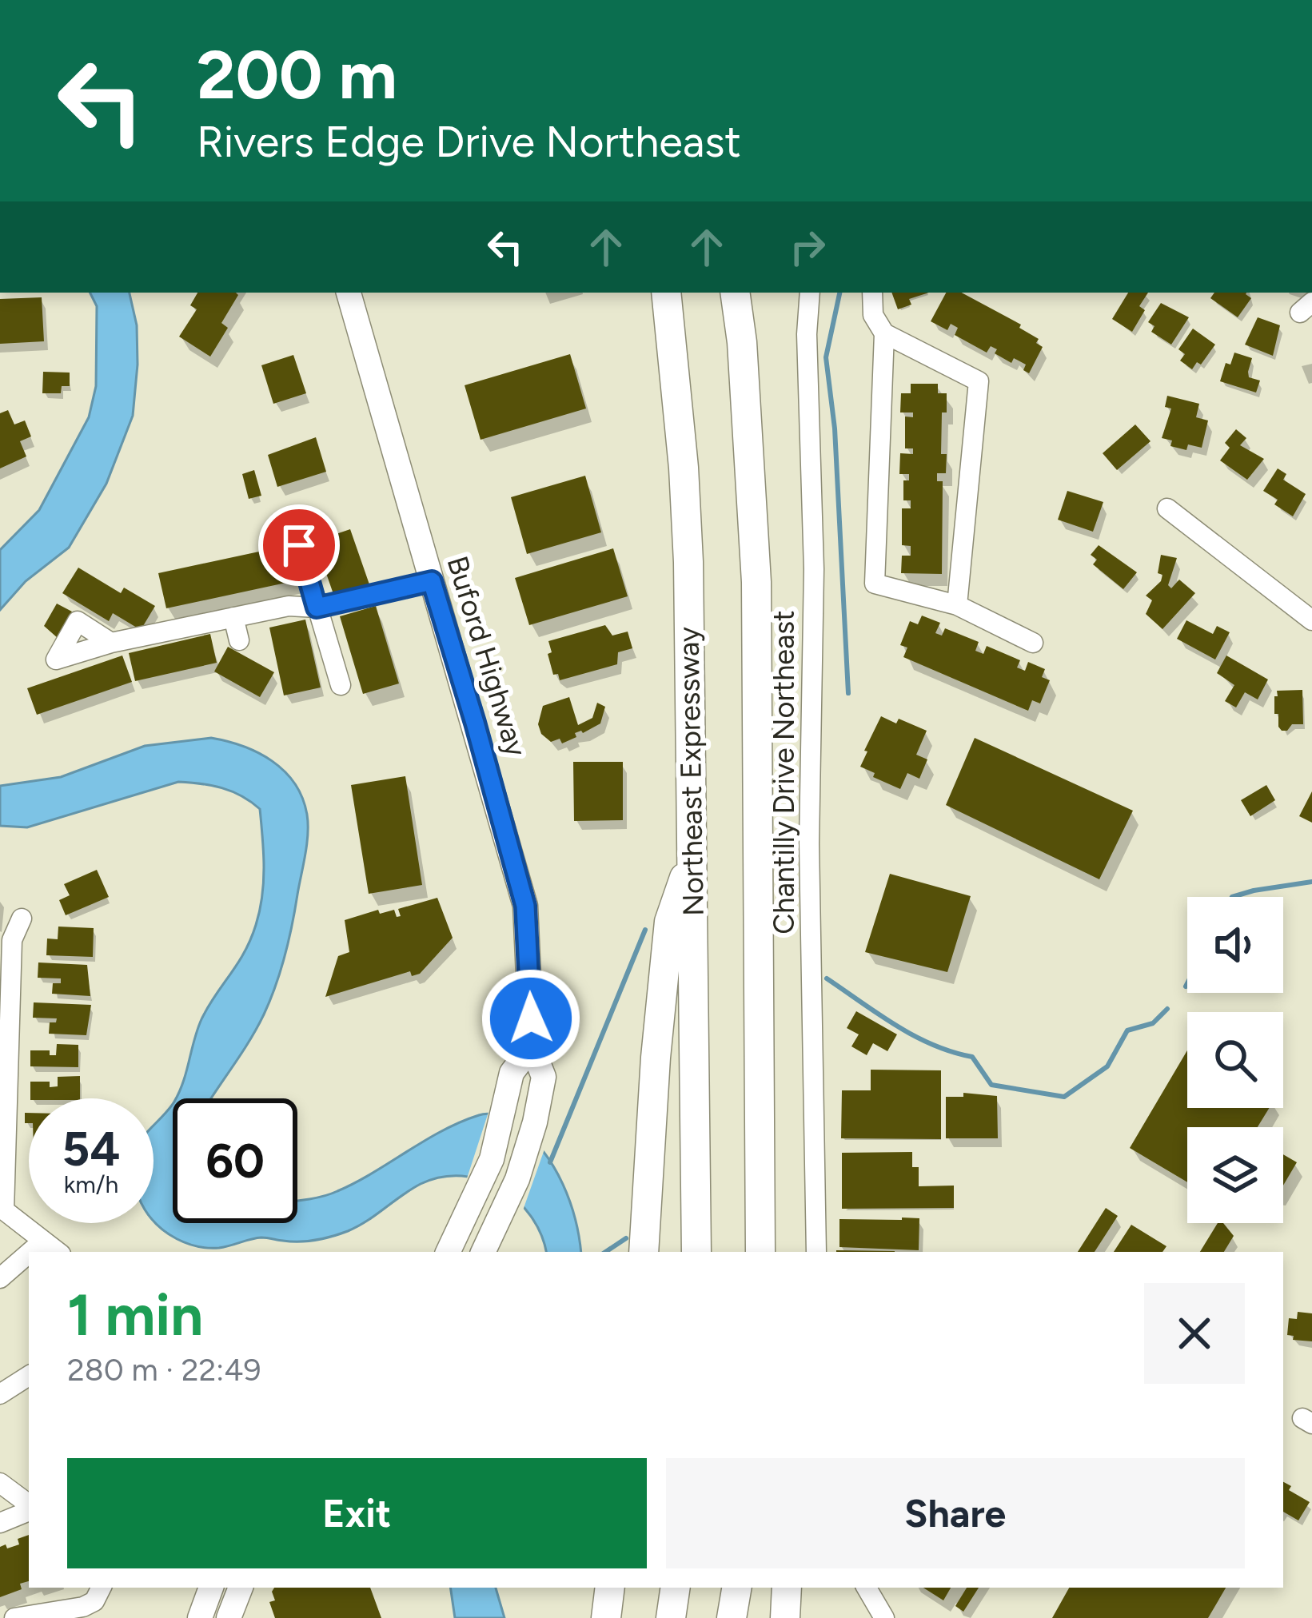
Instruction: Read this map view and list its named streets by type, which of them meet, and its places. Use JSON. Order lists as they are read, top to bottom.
{
  "streets": {
    "highway": ["Northeast Expressway"],
    "main road": ["Buford Highway"],
    "street": ["Chantilly Drive Northeast"]
  },
  "page": {
    "turn": ["200 m", "Rivers Edge Drive Northeast"],
    "speed": "54 km/h",
    "limit": "60",
    "heading": ["1 min", "280 m · 22:49"],
    "buttons": ["Exit", "Share"]
  }
}
